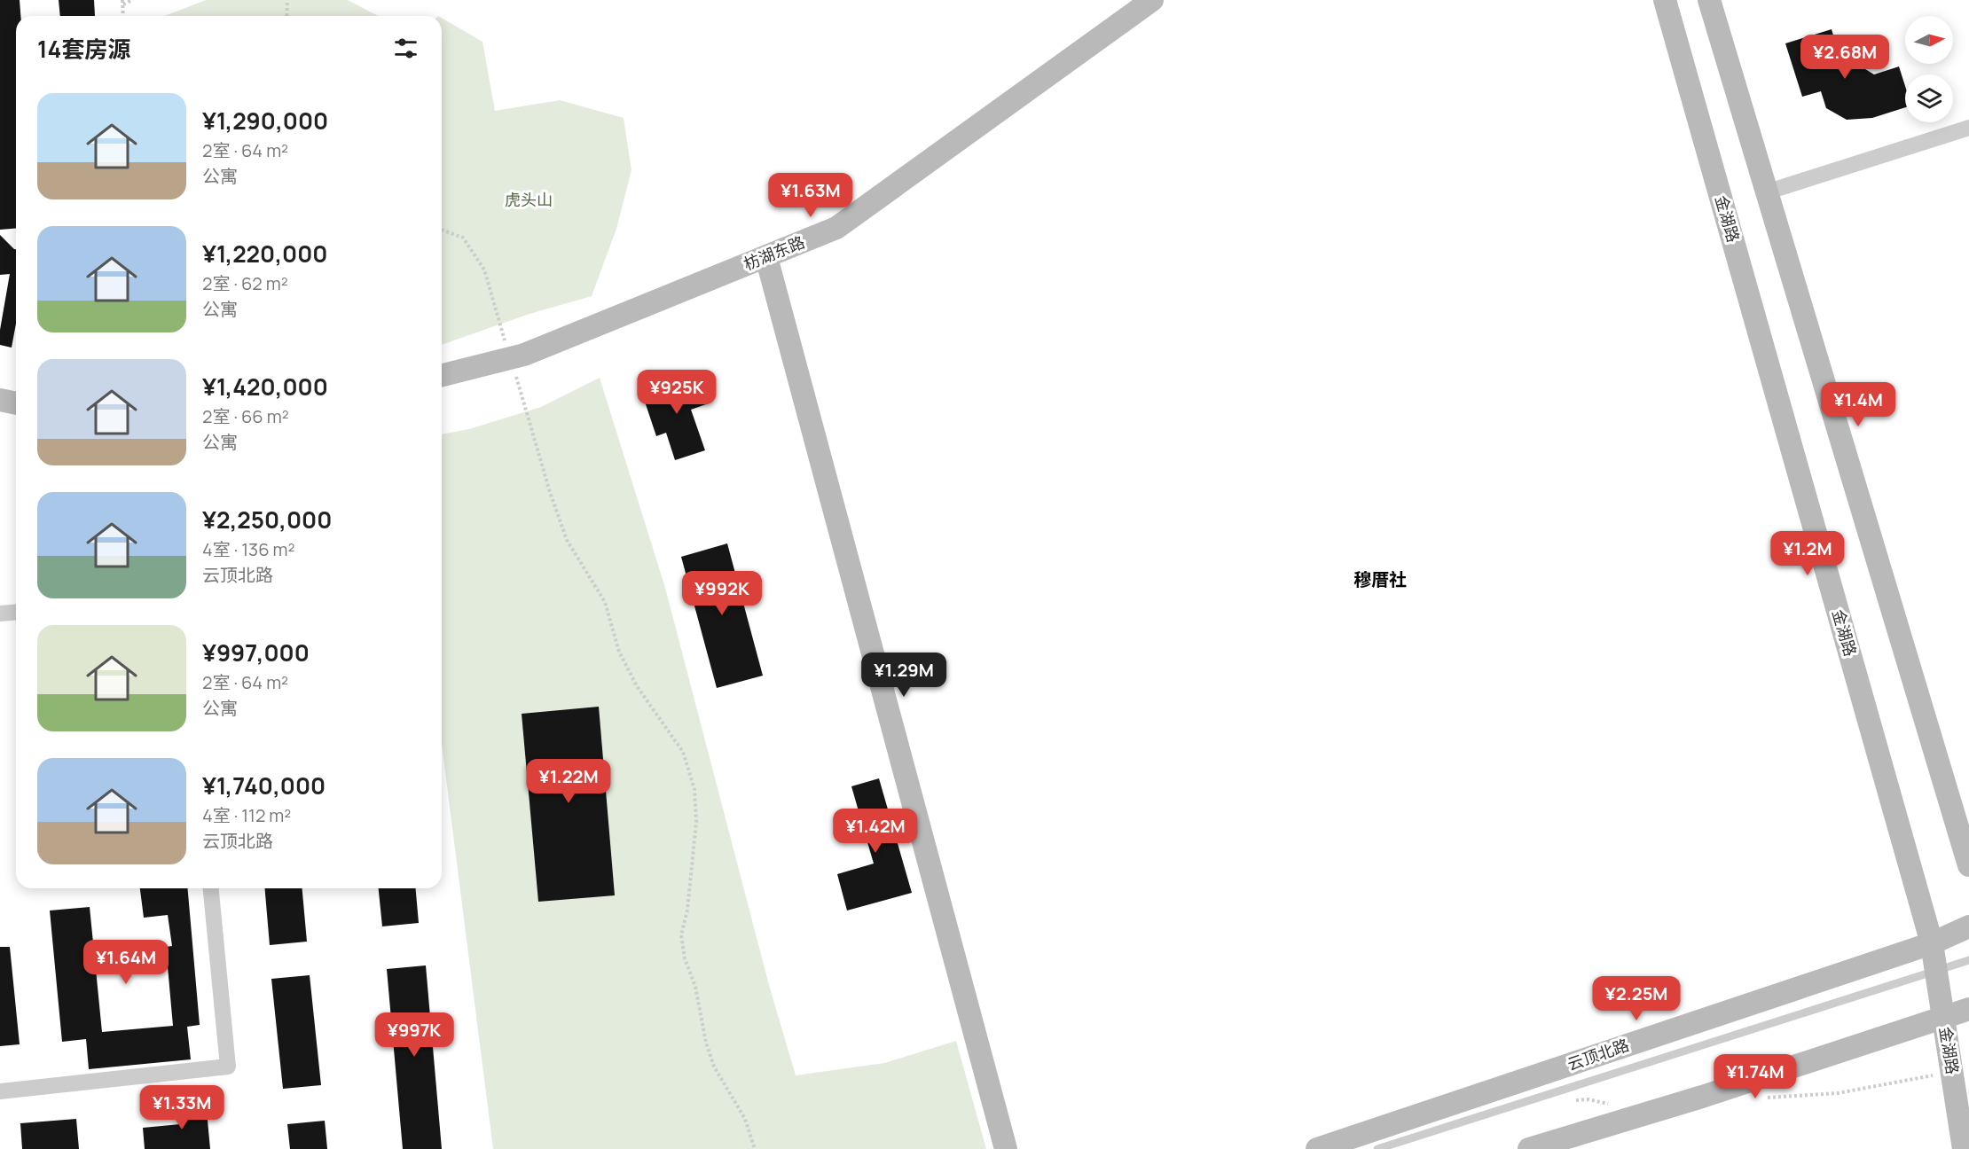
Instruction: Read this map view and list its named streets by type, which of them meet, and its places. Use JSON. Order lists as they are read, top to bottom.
{
  "streets": {
    "main road": ["金湖路", "枋湖东路", "云顶北路"]
  },
  "crossings": [
    ["金湖路", "云顶北路"]
  ],
  "districts": ["穆厝社"],
  "parks": ["虎头山"],
  "north": "right",
  "page": {
    "heading": "14套房源",
    "price": [
      "¥2.68M",
      "¥1.63M",
      "¥925K",
      "¥1.4M",
      "¥1.2M",
      "¥992K",
      "¥1.29M",
      "¥1.22M",
      "¥1.42M",
      "¥1.64M",
      "¥2.25M",
      "¥997K",
      "¥1.74M",
      "¥1.33M"
    ],
    "list": [
      {
        "name": "¥1,290,000",
        "note": "2室 · 64 m² · 公寓"
      },
      {
        "name": "¥1,220,000",
        "note": "2室 · 62 m² · 公寓"
      },
      {
        "name": "¥1,420,000",
        "note": "2室 · 66 m² · 公寓"
      },
      {
        "name": "¥2,250,000",
        "note": "4室 · 136 m² · 云顶北路"
      },
      {
        "name": "¥997,000",
        "note": "2室 · 64 m² · 公寓"
      },
      {
        "name": "¥1,740,000",
        "note": "4室 · 112 m² · 云顶北路"
      }
    ]
  }
}
